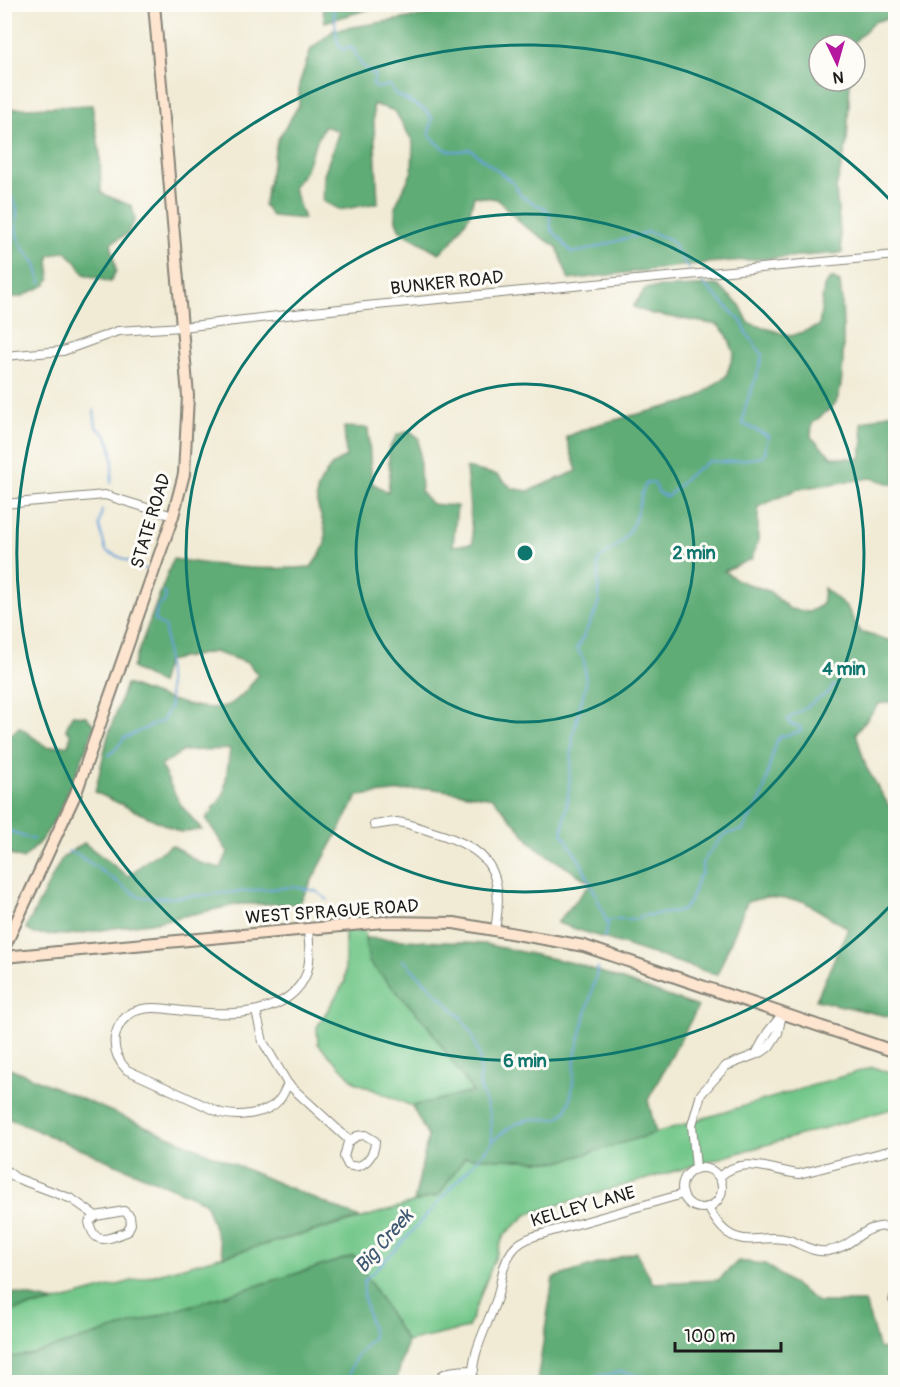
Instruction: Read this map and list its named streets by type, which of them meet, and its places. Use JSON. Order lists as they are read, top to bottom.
{
  "streets": {
    "main road": ["STATE ROAD", "WEST SPRAGUE ROAD"],
    "street": ["BUNKER ROAD", "KELLEY LANE"]
  },
  "crossings": [
    ["BUNKER ROAD", "STATE ROAD"]
  ],
  "water": ["Big Creek"],
  "scale_bar": "100 m",
  "north": "bottom",
  "rings": ["2 min", "4 min", "6 min"]
}
